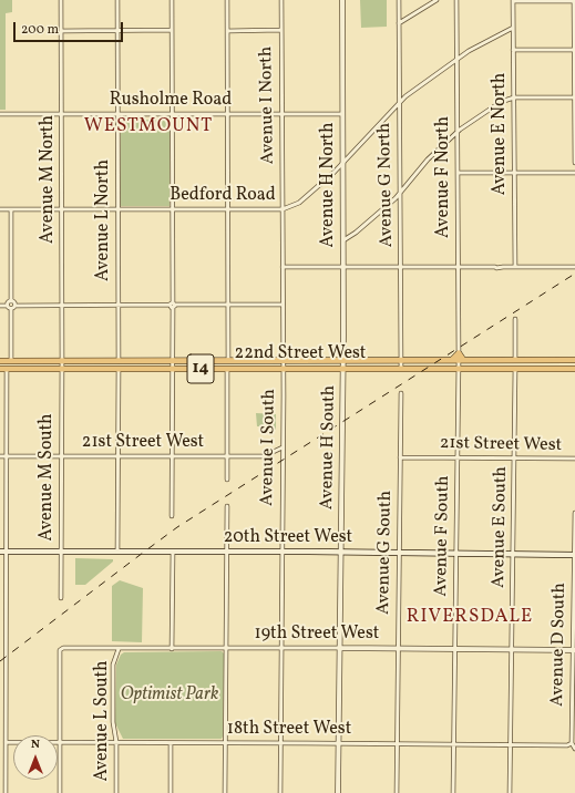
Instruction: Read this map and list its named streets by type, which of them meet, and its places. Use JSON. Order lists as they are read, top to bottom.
{
  "streets": {
    "main road": ["22nd Street West", "14", "20th Street West"],
    "street": [
      "Rusholme Road",
      "Avenue I North",
      "Avenue E North",
      "Avenue F North",
      "Avenue M North",
      "Avenue H North",
      "Avenue G North",
      "Bedford Road",
      "Avenue L North",
      "21st Street West",
      "Avenue I South",
      "Avenue H South",
      "Avenue M South",
      "Avenue E South",
      "Avenue F South",
      "Avenue G South",
      "19th Street West",
      "Avenue D South",
      "Avenue L South",
      "18th Street West"
    ]
  },
  "crossings": [
    ["Rusholme Road", "Avenue I North"],
    ["Rusholme Road", "Avenue M North"],
    ["Rusholme Road", "Avenue H North"],
    ["Rusholme Road", "Avenue L North"],
    ["Avenue I North", "Bedford Road"],
    ["Avenue I North", "22nd Street West"],
    ["Avenue I North", "Avenue I South"],
    ["Avenue E North", "Bedford Road"],
    ["Avenue F North", "Bedford Road"],
    ["Avenue M North", "Bedford Road"],
    ["Avenue M North", "22nd Street West"],
    ["Avenue M North", "Avenue M South"],
    ["Avenue H North", "Bedford Road"],
    ["Avenue H North", "22nd Street West"],
    ["Avenue H North", "Avenue H South"],
    ["Avenue G North", "Bedford Road"],
    ["Avenue G North", "22nd Street West"],
    ["Bedford Road", "Avenue L North"],
    ["Avenue L North", "22nd Street West"],
    ["22nd Street West", "Avenue I South"],
    ["22nd Street West", "Avenue H South"],
    ["22nd Street West", "Avenue M South"],
    ["22nd Street West", "Avenue E South"],
    ["22nd Street West", "Avenue F South"],
    ["21st Street West", "Avenue I South"],
    ["21st Street West", "Avenue M South"],
    ["21st Street West", "Avenue E South"],
    ["21st Street West", "Avenue F South"],
    ["21st Street West", "Avenue G South"],
    ["Avenue I South", "20th Street West"],
    ["Avenue I South", "19th Street West"],
    ["Avenue I South", "18th Street West"],
    ["Avenue H South", "20th Street West"],
    ["Avenue H South", "19th Street West"],
    ["Avenue H South", "18th Street West"],
    ["Avenue M South", "20th Street West"],
    ["Avenue E South", "20th Street West"],
    ["Avenue E South", "19th Street West"],
    ["Avenue E South", "18th Street West"],
    ["Avenue F South", "20th Street West"],
    ["Avenue F South", "19th Street West"],
    ["Avenue F South", "18th Street West"],
    ["20th Street West", "Avenue G South"],
    ["20th Street West", "Avenue D South"],
    ["Avenue G South", "19th Street West"],
    ["Avenue G South", "18th Street West"],
    ["19th Street West", "Avenue D South"],
    ["19th Street West", "Avenue L South"],
    ["19th Street West", "18th Street West"],
    ["Avenue D South", "18th Street West"],
    ["Avenue L South", "18th Street West"]
  ],
  "districts": ["WESTMOUNT", "RIVERSDALE"],
  "parks": ["Optimist Park"],
  "scale_bar": "200 m",
  "north": "top"
}
